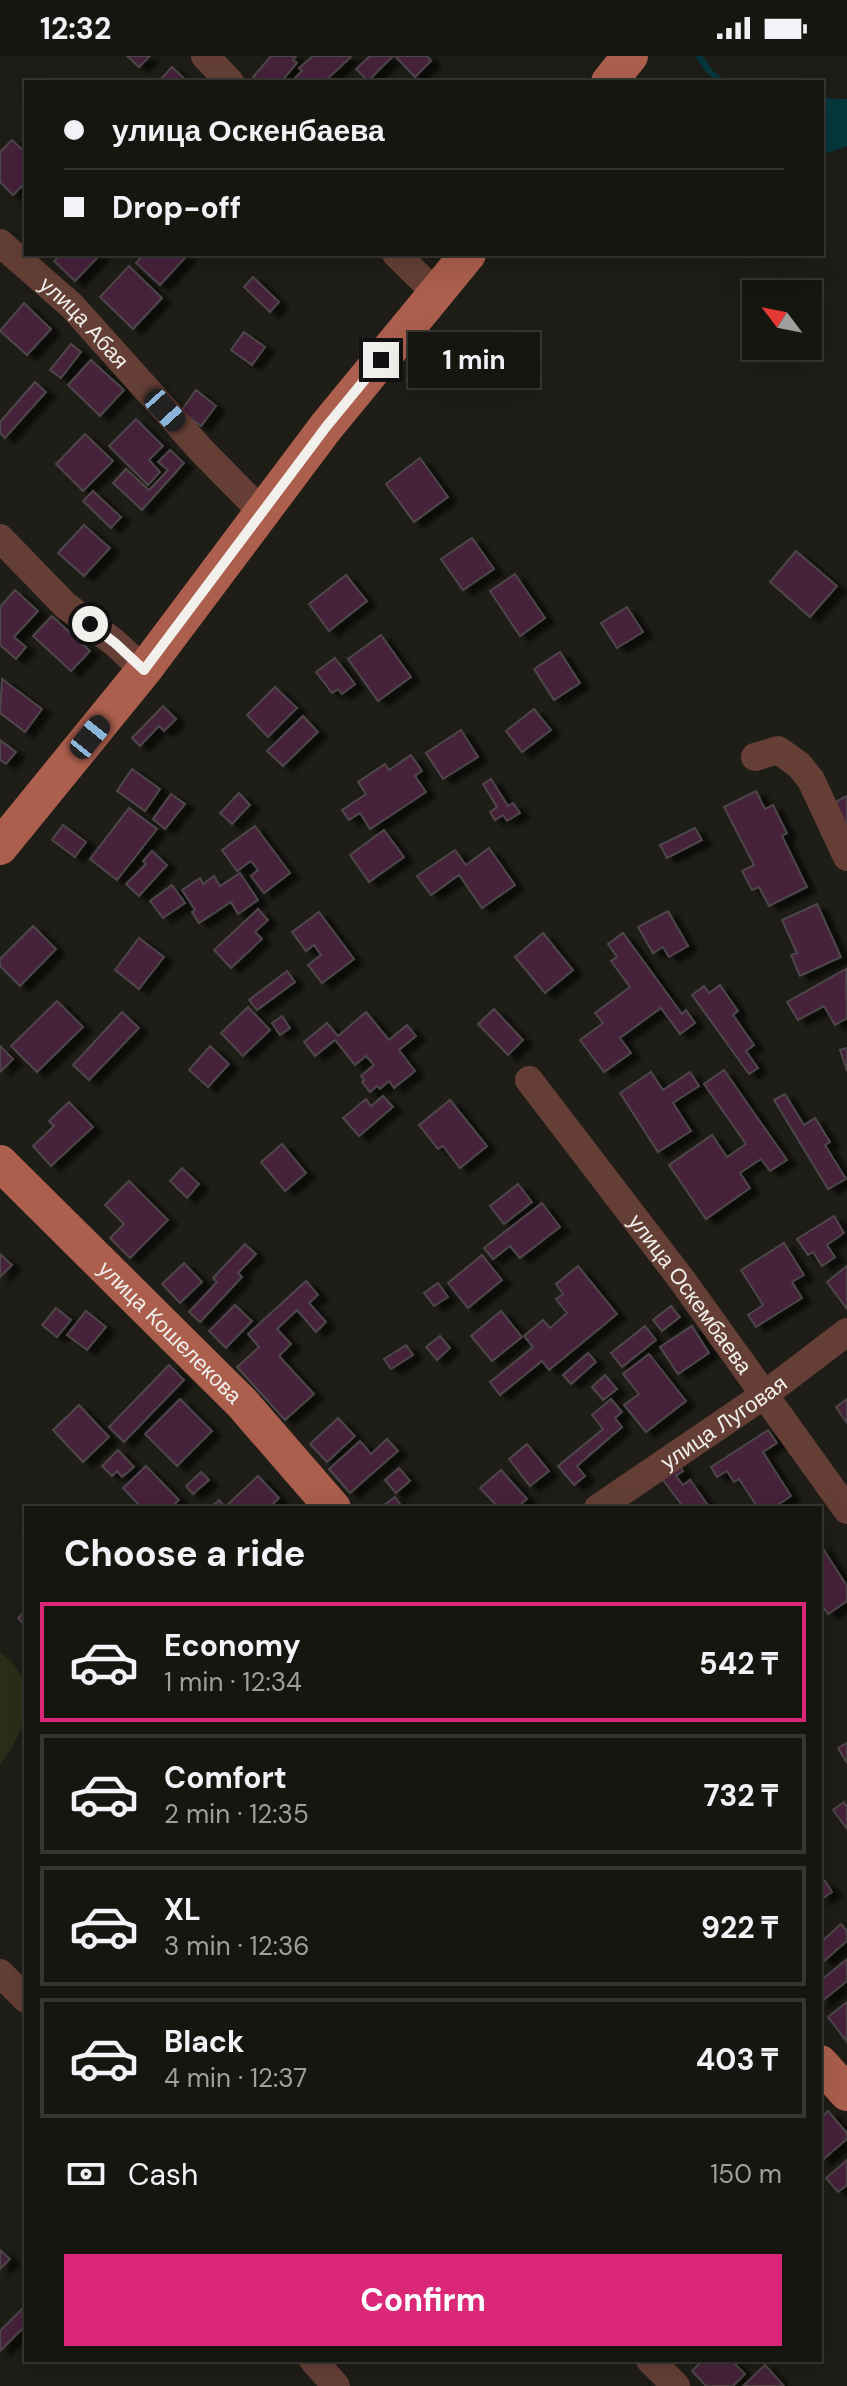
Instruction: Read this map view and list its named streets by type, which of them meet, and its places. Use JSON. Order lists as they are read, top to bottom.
{
  "streets": {
    "main road": ["улица Кошелекова"],
    "street": ["улица Абая", "улица Оскембаева", "улица Луговая"]
  },
  "crossings": [
    ["улица Оскембаева", "улица Луговая"]
  ],
  "north": "top left",
  "page": {
    "status": "12:32",
    "banner": ["улица Оскенбаева", "Drop-off"],
    "bubble": "1 min",
    "heading": "Choose a ride",
    "list": [
      {
        "name": "Economy",
        "note": "1 min · 12:34",
        "value": "542 ₸"
      },
      {
        "name": "Comfort",
        "note": "2 min · 12:35",
        "value": "732 ₸"
      },
      {
        "name": "XL",
        "note": "3 min · 12:36",
        "value": "922 ₸"
      },
      {
        "name": "Black",
        "note": "4 min · 12:37",
        "value": "403 ₸"
      }
    ],
    "pay": ["Cash", "150 m"],
    "buttons": "Confirm"
  }
}
